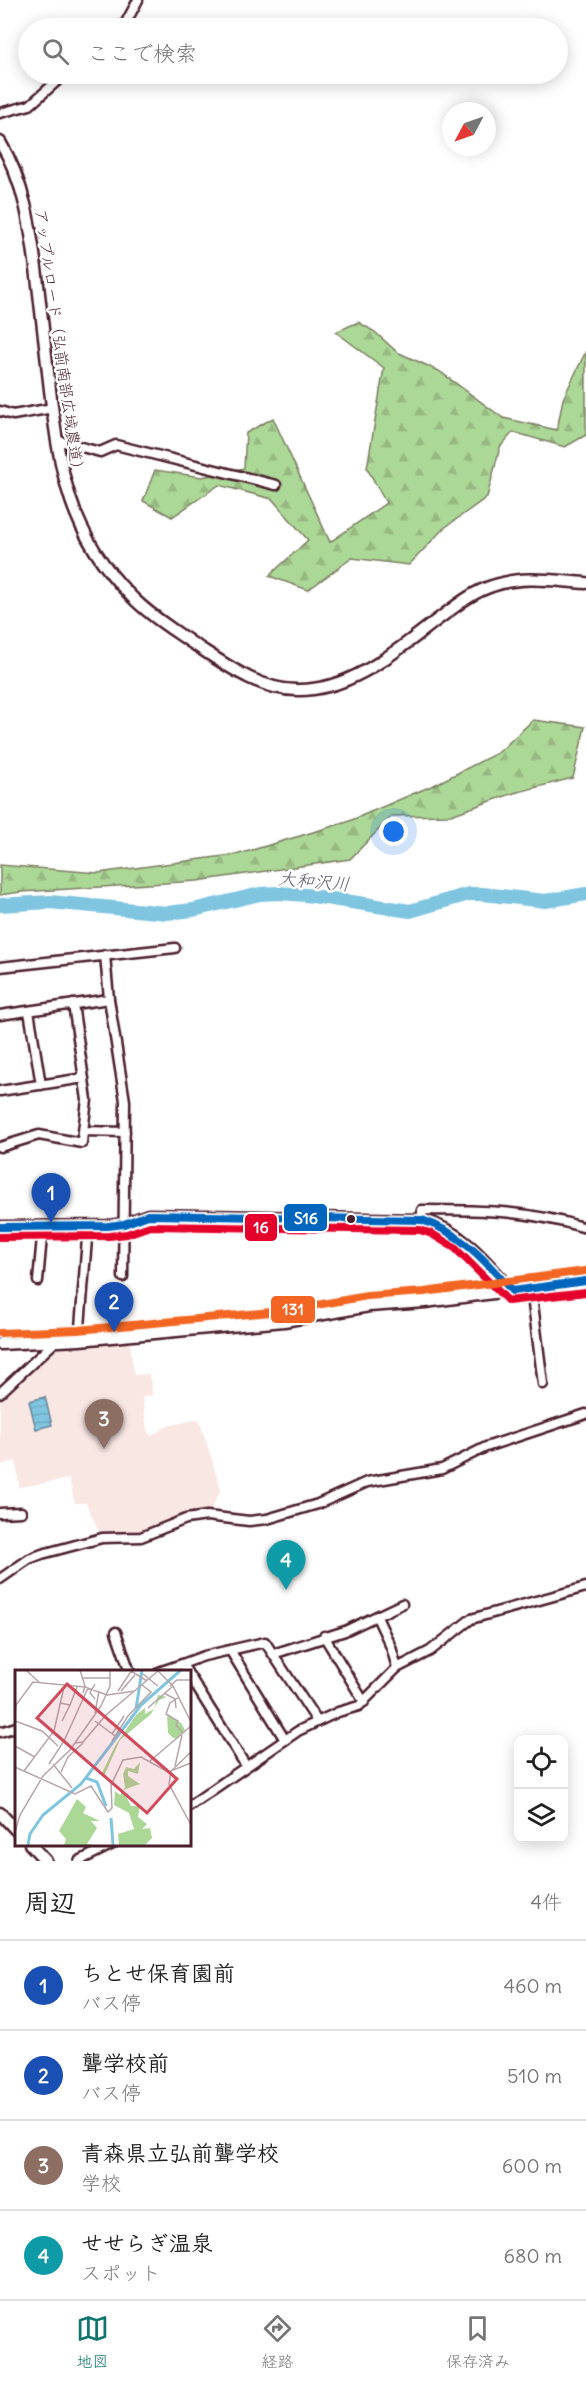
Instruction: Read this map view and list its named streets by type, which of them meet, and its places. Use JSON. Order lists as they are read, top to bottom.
{
  "streets": {
    "street": ["アップルロード（弘前南部広域農道）"]
  },
  "water": ["大和沢川"],
  "lines": ["transit line S16", "transit line 16", "transit line 131"],
  "north": "bottom left",
  "page": {
    "search": "ここで検索",
    "pins": [
      "1",
      "2",
      "3",
      "4"
    ],
    "heading": ["周辺", "4件"],
    "list": [
      {
        "mark": "1",
        "name": "ちとせ保育園前",
        "note": "バス停",
        "value": "460 m"
      },
      {
        "mark": "2",
        "name": "聾学校前",
        "note": "バス停",
        "value": "510 m"
      },
      {
        "mark": "3",
        "name": "青森県立弘前聾学校",
        "note": "学校",
        "value": "600 m"
      },
      {
        "mark": "4",
        "name": "せせらぎ温泉",
        "note": "スポット",
        "value": "680 m"
      }
    ],
    "nav": ["地図", "経路", "保存済み"]
  }
}
